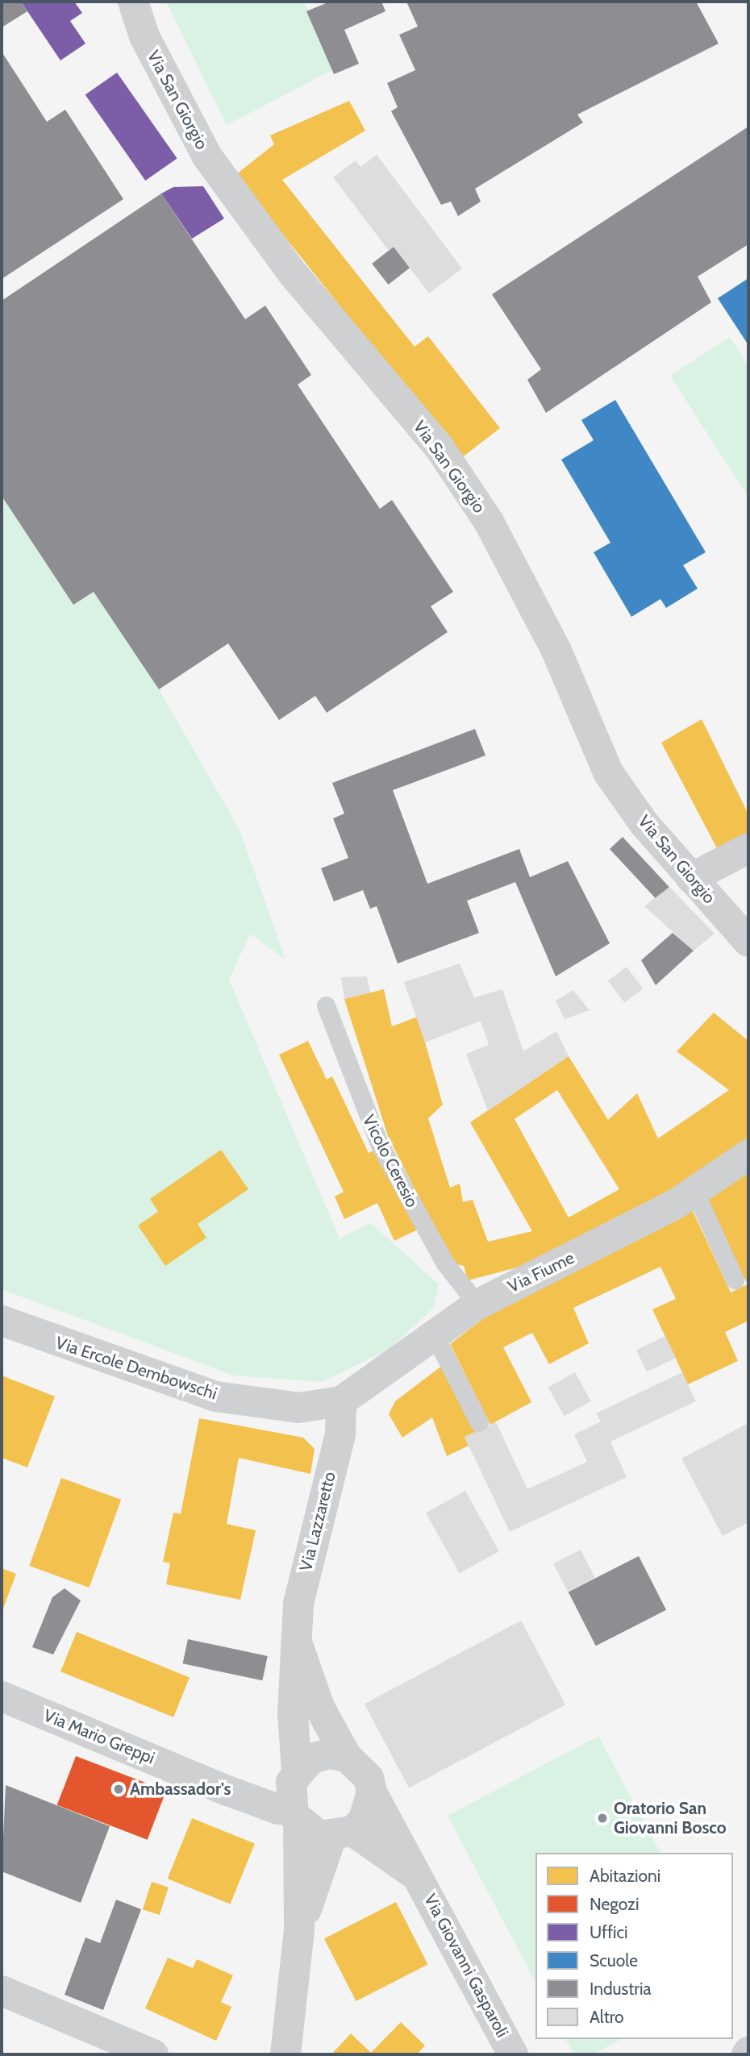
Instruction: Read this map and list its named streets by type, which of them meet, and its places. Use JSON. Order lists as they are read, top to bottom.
{
  "streets": {
    "street": [
      "Via San Giorgio",
      "Via Fiume",
      "Via Ercole Dembowschi",
      "Via Lazzaretto",
      "Via Mario Greppi",
      "Via Giovanni Gasparoli"
    ],
    "lane": ["Vicolo Ceresio"]
  },
  "crossings": [
    ["Vicolo Ceresio", "Via Fiume"],
    ["Via Fiume", "Via Ercole Dembowschi"],
    ["Via Fiume", "Via Lazzaretto"],
    ["Via Ercole Dembowschi", "Via Lazzaretto"],
    ["Via Lazzaretto", "Via Mario Greppi"],
    ["Via Lazzaretto", "Via Giovanni Gasparoli"],
    ["Via Mario Greppi", "Via Giovanni Gasparoli"]
  ],
  "places": ["Ambassador's", "Oratorio San Giovanni Bosco"],
  "legend": [
    "Abitazioni",
    "Negozi",
    "Uffici",
    "Scuole",
    "Industria",
    "Altro"
  ]
}
